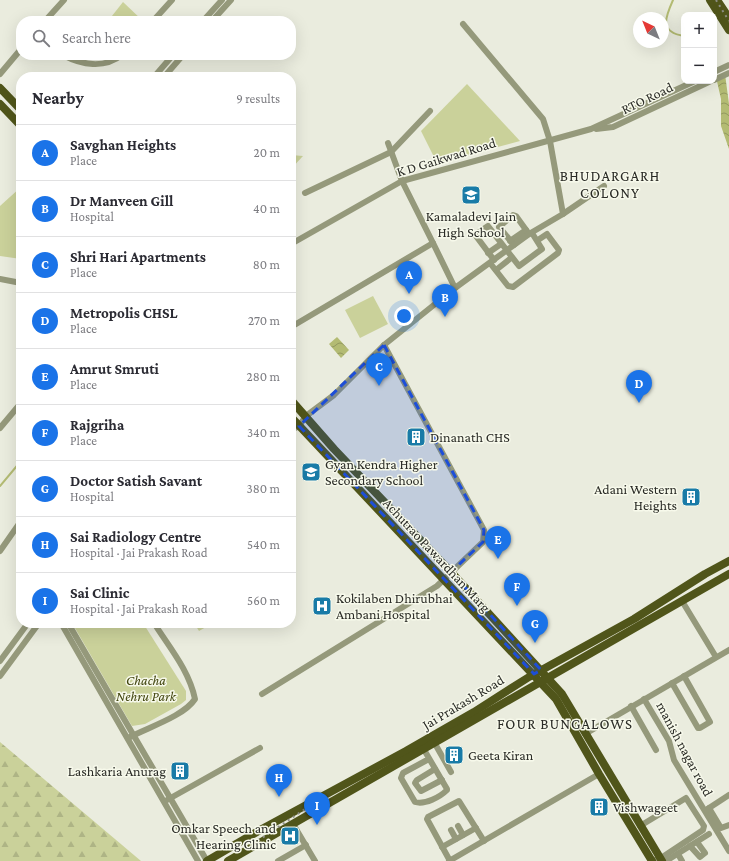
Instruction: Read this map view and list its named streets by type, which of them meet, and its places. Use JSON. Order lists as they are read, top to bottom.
{
  "streets": {
    "main road": ["Achutrao Pawardhan Marg", "Jai Prakash Road"],
    "street": ["RTO Road", "K D Gaikwad Road", "manish nagar road"]
  },
  "crossings": [
    ["RTO Road", "K D Gaikwad Road"],
    ["Achutrao Pawardhan Marg", "Jai Prakash Road"]
  ],
  "districts": ["BHUDARGARH COLONY", "FOUR BUNGALOWS"],
  "parks": ["Chacha Nehru Park"],
  "places": {
    "school or university": ["Kamaladevi Jain High School", "Gyan Kendra Higher Secondary School"],
    "building": [
      "Dinanath CHS",
      "Adani Western Heights",
      "Geeta Kiran",
      "Lashkaria Anurag",
      "Vishwageet"
    ],
    "hospital": ["Kokilaben Dhirubhai Ambani Hospital", "Omkar Speech and Hearing Clinic"]
  },
  "north": "top left",
  "page": {
    "map_buttons": ["+", "−"],
    "search": "Search here",
    "heading": ["Nearby", "9 results"],
    "list": [
      {
        "mark": "A",
        "name": "Savghan Heights",
        "note": "Place",
        "value": "20 m"
      },
      {
        "mark": "B",
        "name": "Dr Manveen Gill",
        "note": "Hospital",
        "value": "40 m"
      },
      {
        "mark": "C",
        "name": "Shri Hari Apartments",
        "note": "Place",
        "value": "80 m"
      },
      {
        "mark": "D",
        "name": "Metropolis CHSL",
        "note": "Place",
        "value": "270 m"
      },
      {
        "mark": "E",
        "name": "Amrut Smruti",
        "note": "Place",
        "value": "280 m"
      },
      {
        "mark": "F",
        "name": "Rajgriha",
        "note": "Place",
        "value": "340 m"
      },
      {
        "mark": "G",
        "name": "Doctor Satish Savant",
        "note": "Hospital",
        "value": "380 m"
      },
      {
        "mark": "H",
        "name": "Sai Radiology Centre",
        "note": "Hospital · Jai Prakash Road",
        "value": "540 m"
      },
      {
        "mark": "I",
        "name": "Sai Clinic",
        "note": "Hospital · Jai Prakash Road",
        "value": "560 m"
      }
    ],
    "pins": [
      "A",
      "B",
      "C",
      "D",
      "E",
      "F",
      "G",
      "H",
      "I"
    ]
  }
}
